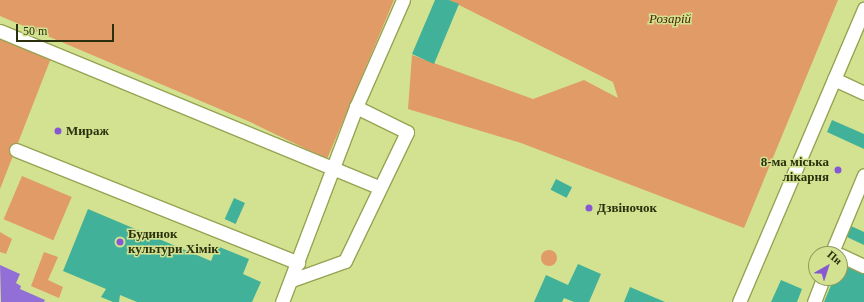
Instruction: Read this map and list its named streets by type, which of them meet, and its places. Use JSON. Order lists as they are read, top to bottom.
{
  "parks": ["Розарій"],
  "places": [
    "Мираж",
    "8-ма міська лікарня",
    "Дзвіночок",
    "Будинок культури Хімік"
  ],
  "scale_bar": "50 m",
  "north": "top right"
}
